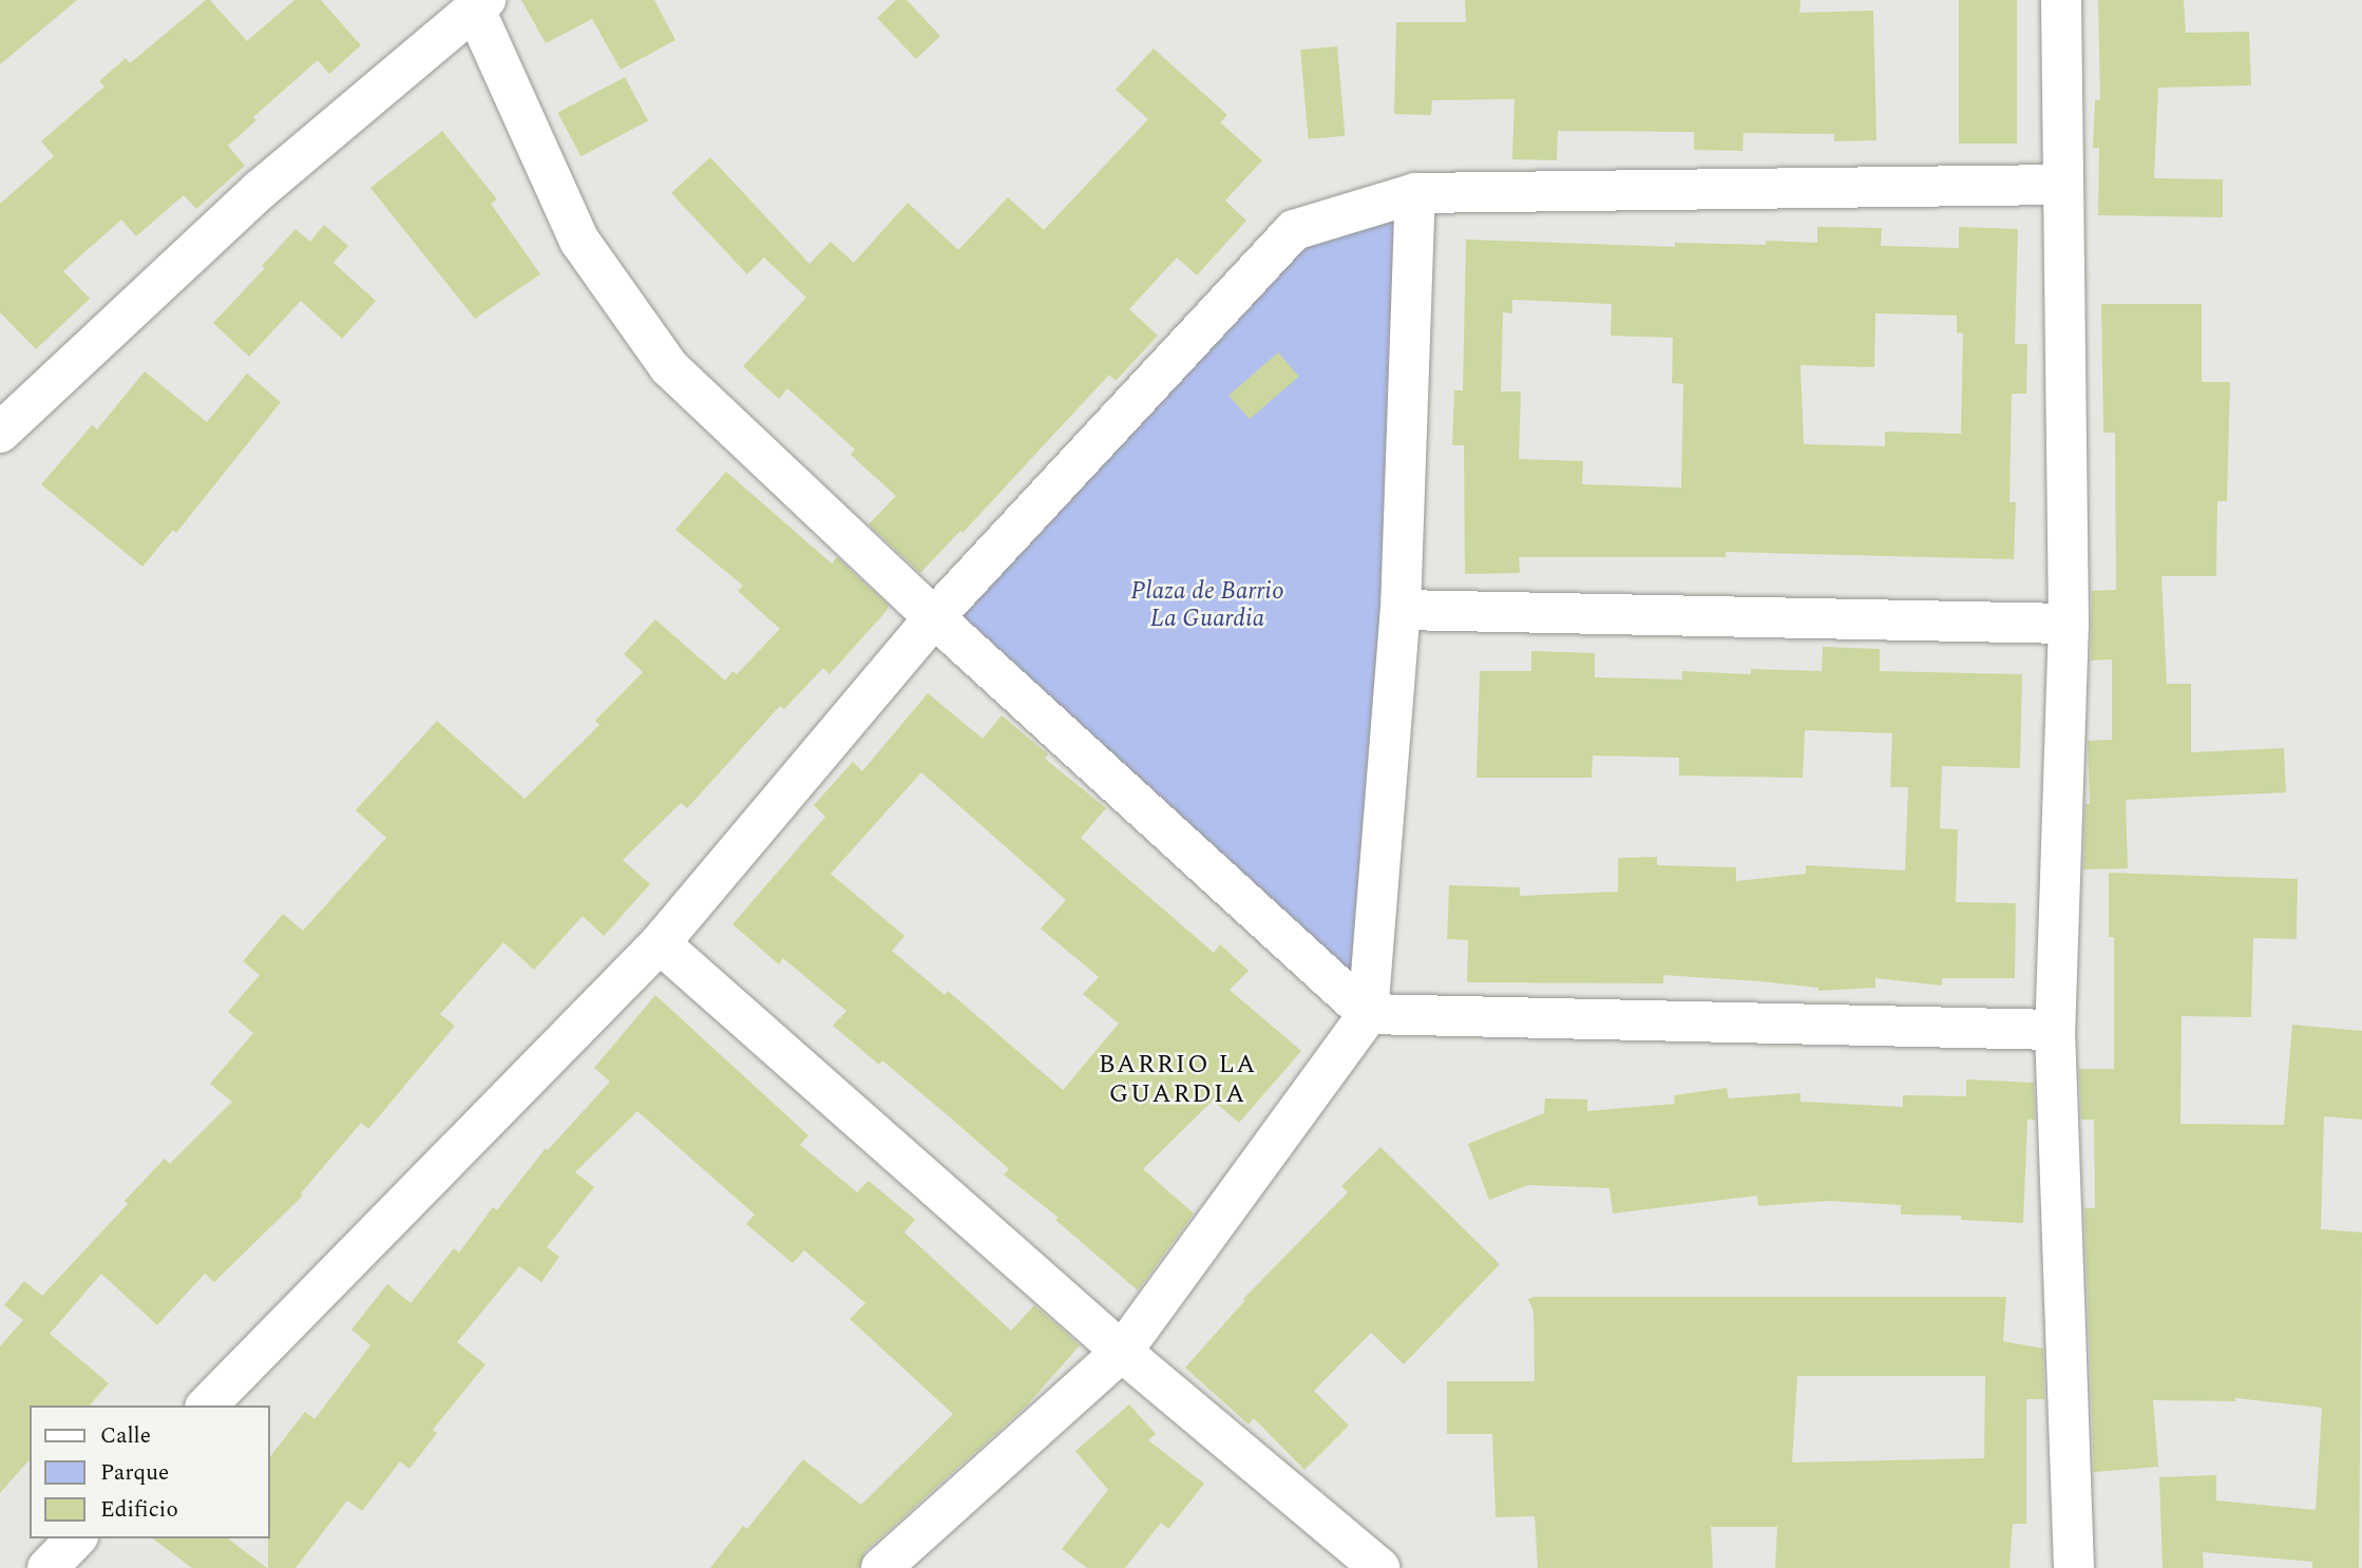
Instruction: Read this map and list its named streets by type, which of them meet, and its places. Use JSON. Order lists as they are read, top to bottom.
{
  "districts": ["BARRIO LA GUARDIA"],
  "parks": ["Plaza de Barrio La Guardia"],
  "legend": ["Calle", "Parque", "Edificio"]
}
